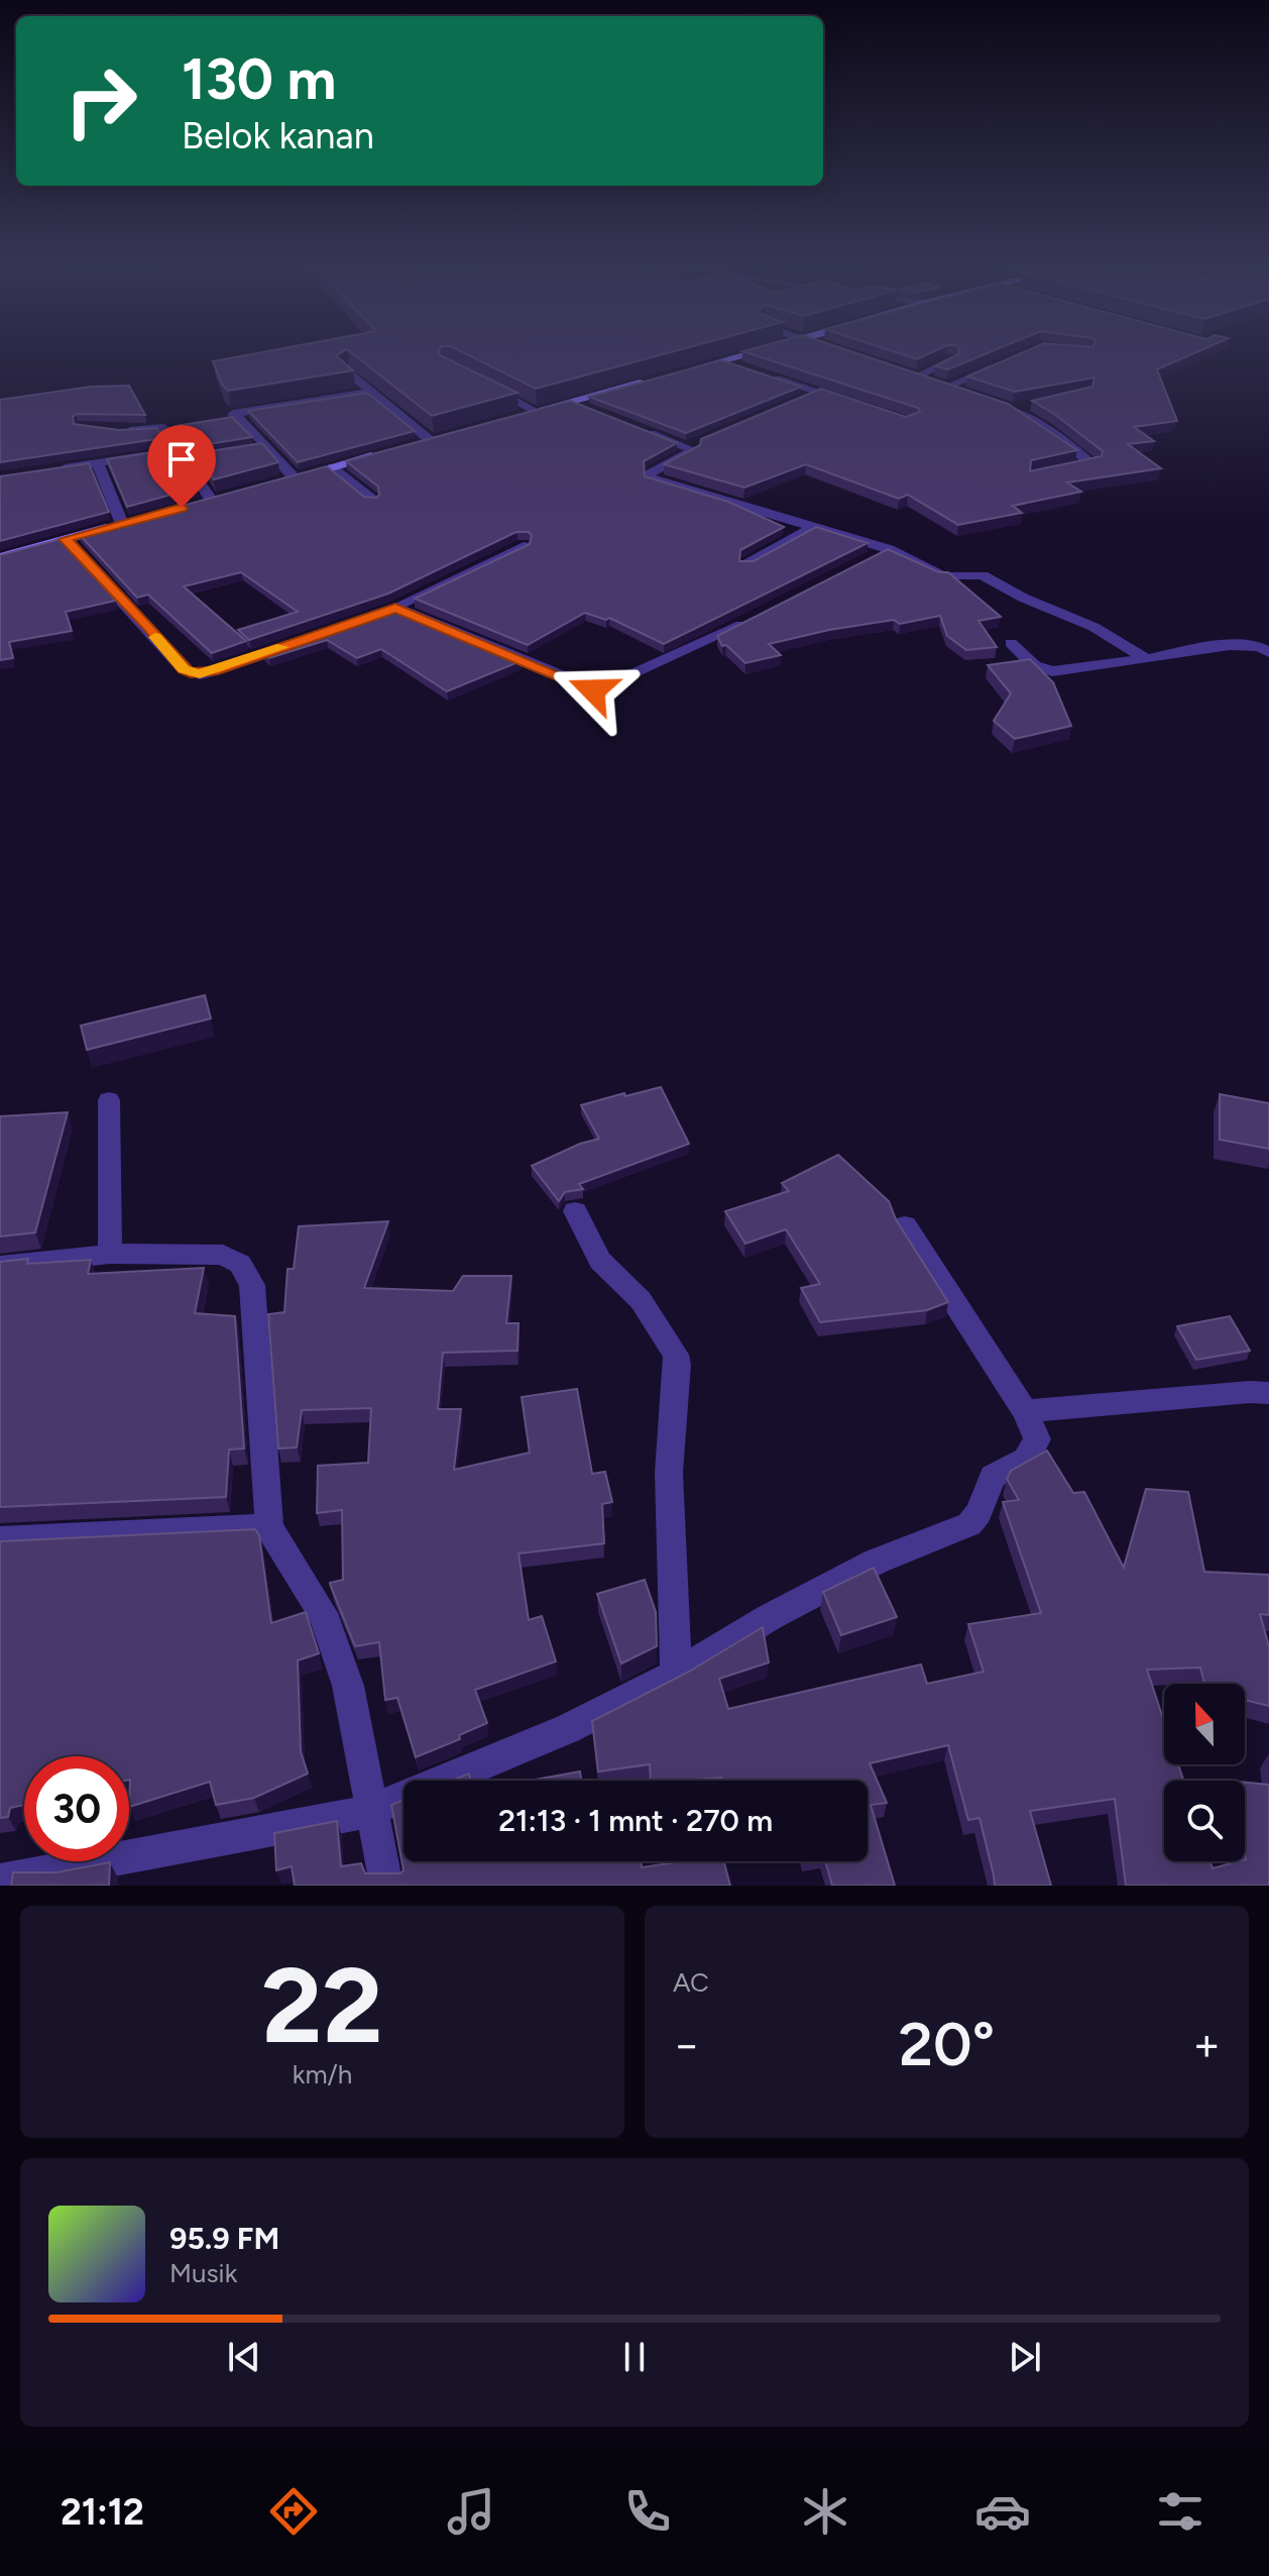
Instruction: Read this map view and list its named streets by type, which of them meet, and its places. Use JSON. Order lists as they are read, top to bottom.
{
  "north": "top",
  "page": {
    "turn": ["130 m", "Belok kanan"],
    "limit": "30",
    "trip": "21:13 · 1 mnt · 270 m",
    "tile": [
      ["22", "km/h"],
      "AC"
    ],
    "heat": ["−", "20°", "+"],
    "song": ["95.9 FM", "Musik"],
    "tabs": "21:12"
  }
}
